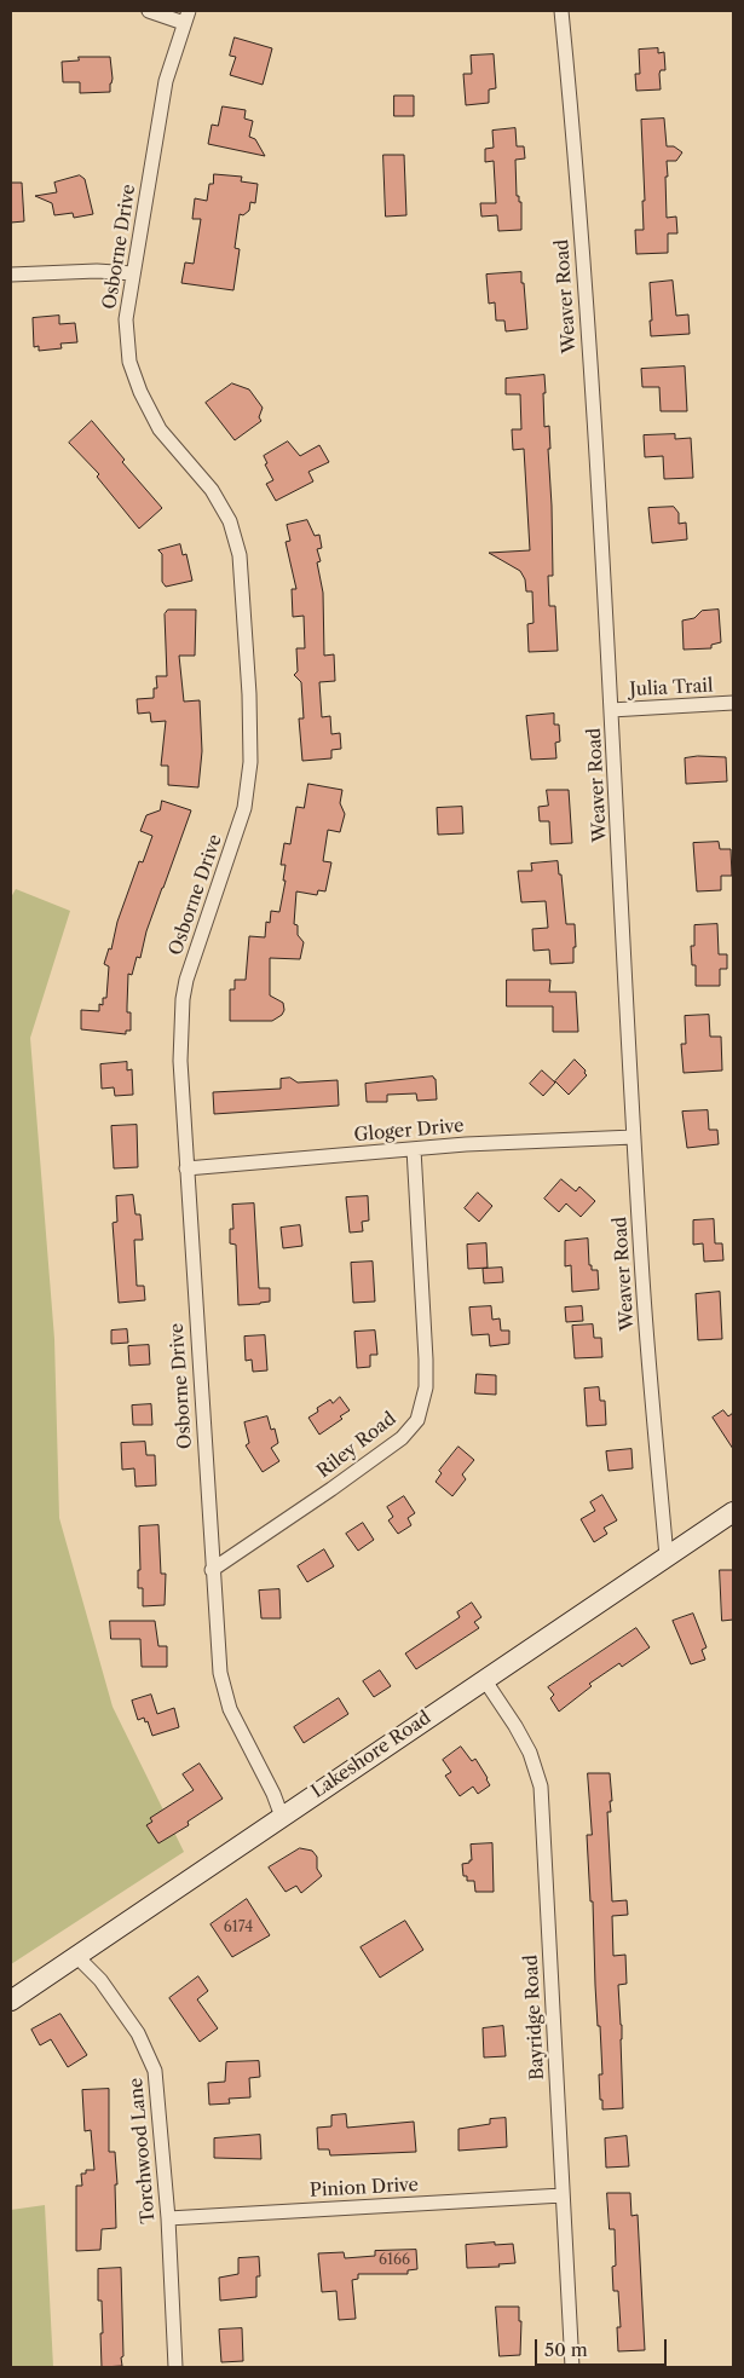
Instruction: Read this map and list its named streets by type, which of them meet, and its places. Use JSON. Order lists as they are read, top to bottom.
{
  "streets": {
    "street": [
      "Osborne Drive",
      "Weaver Road",
      "Julia Trail",
      "Gloger Drive",
      "Riley Road",
      "Lakeshore Road",
      "Bayridge Road",
      "Torchwood Lane",
      "Pinion Drive"
    ]
  },
  "crossings": [
    ["Osborne Drive", "Gloger Drive"],
    ["Osborne Drive", "Riley Road"],
    ["Osborne Drive", "Lakeshore Road"],
    ["Weaver Road", "Julia Trail"],
    ["Weaver Road", "Gloger Drive"],
    ["Weaver Road", "Lakeshore Road"],
    ["Gloger Drive", "Riley Road"],
    ["Lakeshore Road", "Bayridge Road"],
    ["Lakeshore Road", "Torchwood Lane"],
    ["Bayridge Road", "Pinion Drive"],
    ["Torchwood Lane", "Pinion Drive"]
  ],
  "house_numbers": ["6174", "6166"],
  "scale_bar": "50 m"
}
